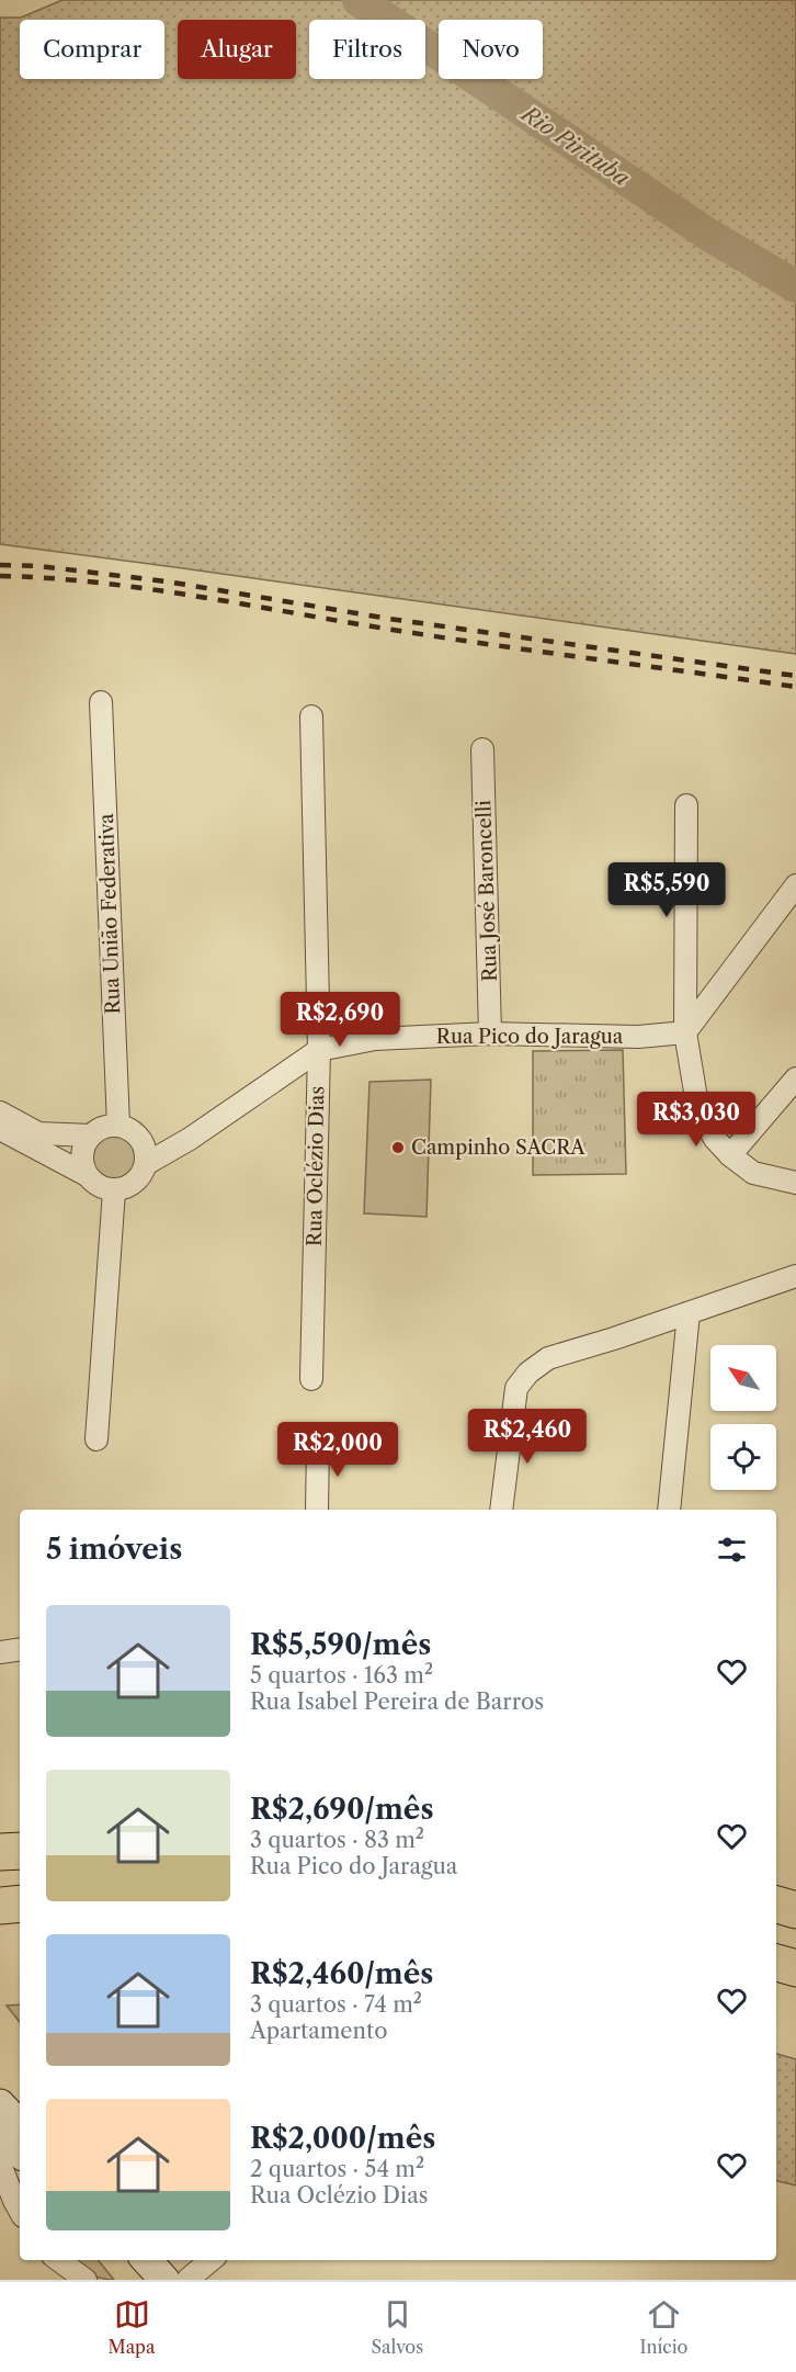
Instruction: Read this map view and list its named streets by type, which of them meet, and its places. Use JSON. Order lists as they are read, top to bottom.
{
  "streets": {
    "street": [
      "Rua José Baroncelli",
      "Rua União Federativa",
      "Rua Pico do Jaragua",
      "Rua Oclézio Dias"
    ]
  },
  "crossings": [
    ["Rua José Baroncelli", "Rua Pico do Jaragua"],
    ["Rua União Federativa", "Rua Pico do Jaragua"],
    ["Rua Pico do Jaragua", "Rua Oclézio Dias"]
  ],
  "water": ["Rio Pirituba"],
  "places": ["Campinho SACRA"],
  "north": "top left",
  "page": {
    "chip": [
      "Comprar",
      "Alugar",
      "Filtros",
      "Novo"
    ],
    "price": [
      "R$5,590",
      "R$2,690",
      "R$3,030",
      "R$2,460",
      "R$2,000"
    ],
    "heading": "5 imóveis",
    "list": [
      {
        "name": "R$5,590/mês",
        "note": "5 quartos · 163 m² · Rua Isabel Pereira de Barros"
      },
      {
        "name": "R$2,690/mês",
        "note": "3 quartos · 83 m² · Rua Pico do Jaragua"
      },
      {
        "name": "R$2,460/mês",
        "note": "3 quartos · 74 m² · Apartamento"
      },
      {
        "name": "R$2,000/mês",
        "note": "2 quartos · 54 m² · Rua Oclézio Dias"
      }
    ],
    "tabs": ["Mapa", "Salvos", "Início"]
  }
}
